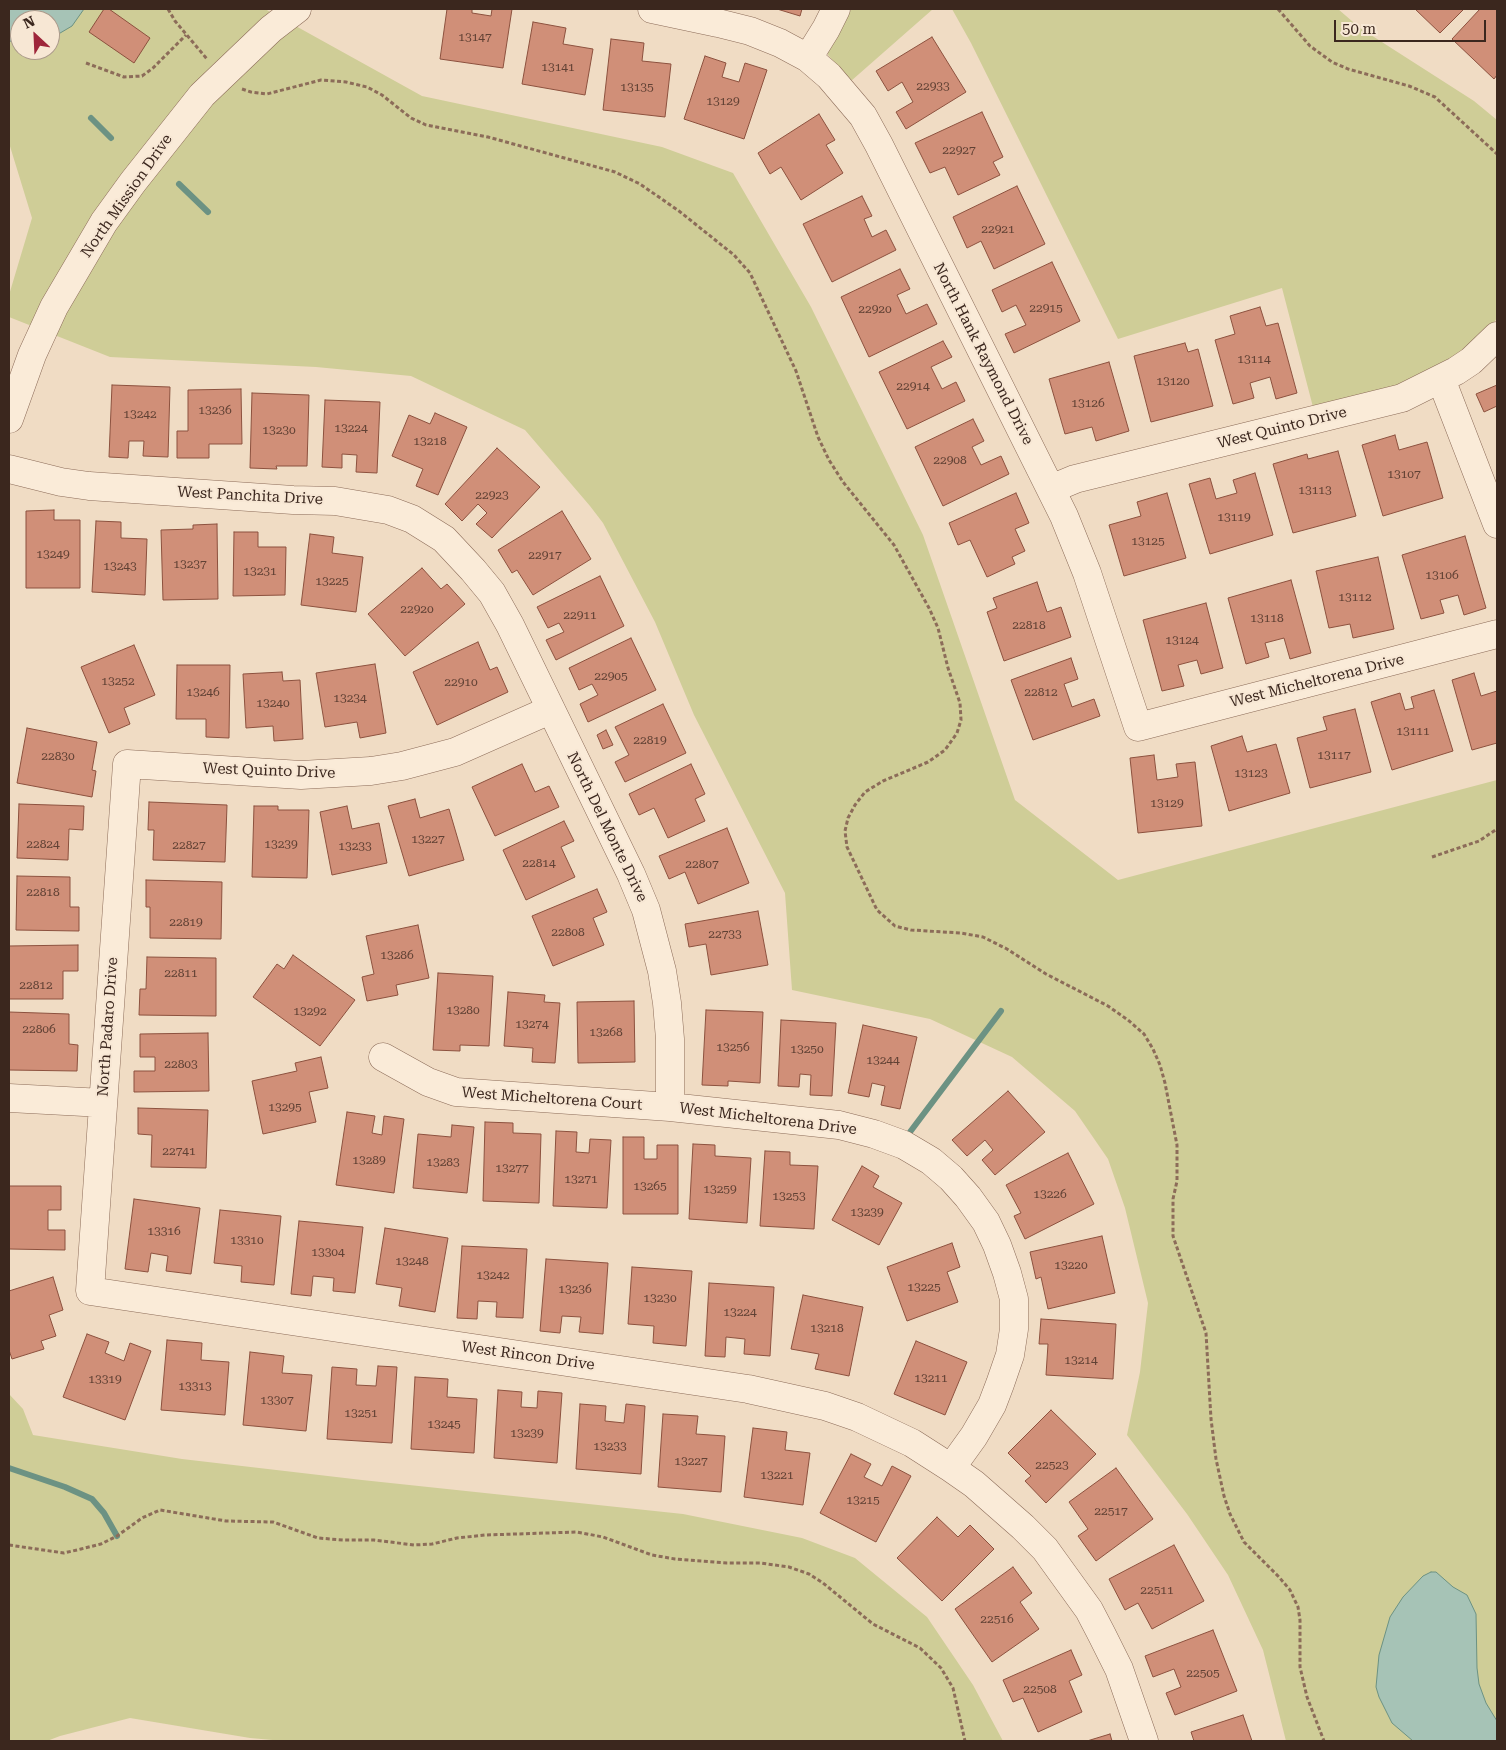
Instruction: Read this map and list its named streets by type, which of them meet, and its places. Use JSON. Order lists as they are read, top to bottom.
{
  "streets": {
    "street": [
      "North Mission Drive",
      "North Hank Raymond Drive",
      "West Quinto Drive",
      "West Panchita Drive",
      "West Micheltorena Drive",
      "North Del Monte Drive",
      "North Padaro Drive",
      "West Micheltorena Court",
      "West Rincon Drive"
    ]
  },
  "crossings": [
    ["North Hank Raymond Drive", "West Quinto Drive"],
    ["North Hank Raymond Drive", "West Micheltorena Drive"],
    ["West Quinto Drive", "North Del Monte Drive"],
    ["West Quinto Drive", "North Padaro Drive"],
    ["West Panchita Drive", "North Del Monte Drive"],
    ["West Micheltorena Drive", "North Del Monte Drive"],
    ["West Micheltorena Drive", "West Micheltorena Court"],
    ["West Micheltorena Drive", "West Rincon Drive"],
    ["North Del Monte Drive", "West Micheltorena Court"],
    ["North Padaro Drive", "West Rincon Drive"]
  ],
  "house_numbers": [
    "13147",
    "13141",
    "22933",
    "13135",
    "13129",
    "22927",
    "22921",
    "22915",
    "22920",
    "13114",
    "13120",
    "22914",
    "13126",
    "13236",
    "13242",
    "13224",
    "13230",
    "13218",
    "22908",
    "13107",
    "13113",
    "22923",
    "13119",
    "13125",
    "13249",
    "22917",
    "13237",
    "13243",
    "13231",
    "13106",
    "13225",
    "13112",
    "22920",
    "22911",
    "13118",
    "22818",
    "13124",
    "22905",
    "13252",
    "22910",
    "13246",
    "22812",
    "13234",
    "13240",
    "13111",
    "22819",
    "13117",
    "22830",
    "13123",
    "13129",
    "13227",
    "22824",
    "13239",
    "22827",
    "13233",
    "22814",
    "22807",
    "22818",
    "22819",
    "22808",
    "22733",
    "13286",
    "22811",
    "22812",
    "13280",
    "13292",
    "13274",
    "22806",
    "13268",
    "13256",
    "13250",
    "13244",
    "22803",
    "13295",
    "22741",
    "13289",
    "13283",
    "13277",
    "13271",
    "13265",
    "13259",
    "13226",
    "13253",
    "13239",
    "13316",
    "13310",
    "13304",
    "13248",
    "13220",
    "13242",
    "13225",
    "13236",
    "13230",
    "13224",
    "13218",
    "13214",
    "13211",
    "13319",
    "13313",
    "13307",
    "13251",
    "13245",
    "13239",
    "13233",
    "13227",
    "22523",
    "13221",
    "13215",
    "22517",
    "22511",
    "22516",
    "22505",
    "22508"
  ],
  "scale_bar": "50 m",
  "north": "top left"
}
